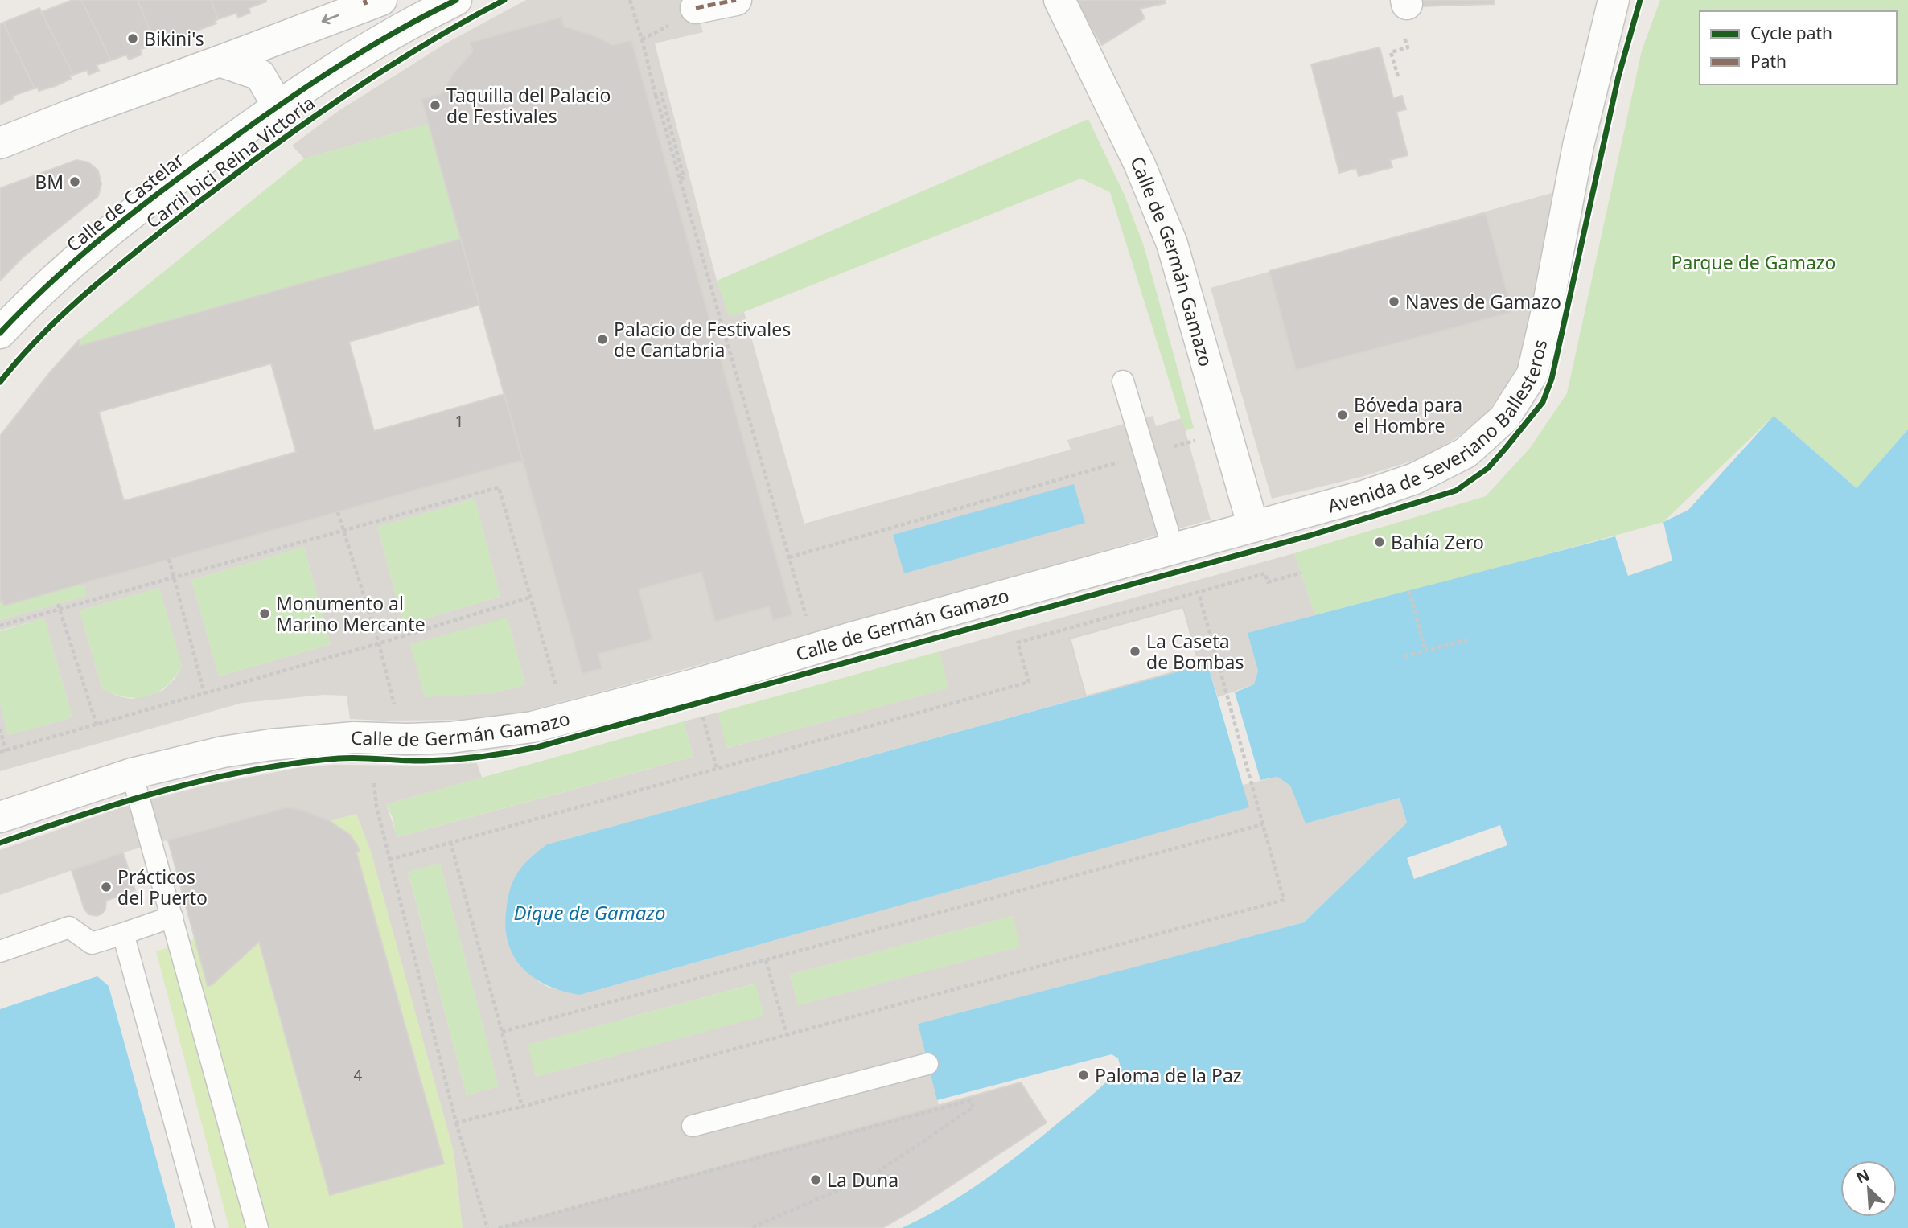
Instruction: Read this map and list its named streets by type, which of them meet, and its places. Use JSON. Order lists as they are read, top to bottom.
{
  "streets": {
    "street": ["Calle de Castelar", "Calle de Germán Gamazo", "Avenida de Severiano Ballesteros"],
    "cycle path": ["Carril bici Reina Victoria"]
  },
  "crossings": [
    ["Calle de Germán Gamazo", "Avenida de Severiano Ballesteros"]
  ],
  "water": ["Dique de Gamazo"],
  "parks": ["Parque de Gamazo"],
  "places": [
    "Bikini's",
    "Taquilla del Palacio de Festivales",
    "BM",
    "Naves de Gamazo",
    "Palacio de Festivales de Cantabria",
    "Bóveda para el Hombre",
    "Bahía Zero",
    "Monumento al Marino Mercante",
    "La Caseta de Bombas",
    "Prácticos del Puerto",
    "Paloma de la Paz",
    "La Duna"
  ],
  "house_numbers": ["1", "4"],
  "legend": ["Cycle path", "Path"],
  "north": "top left"
}
